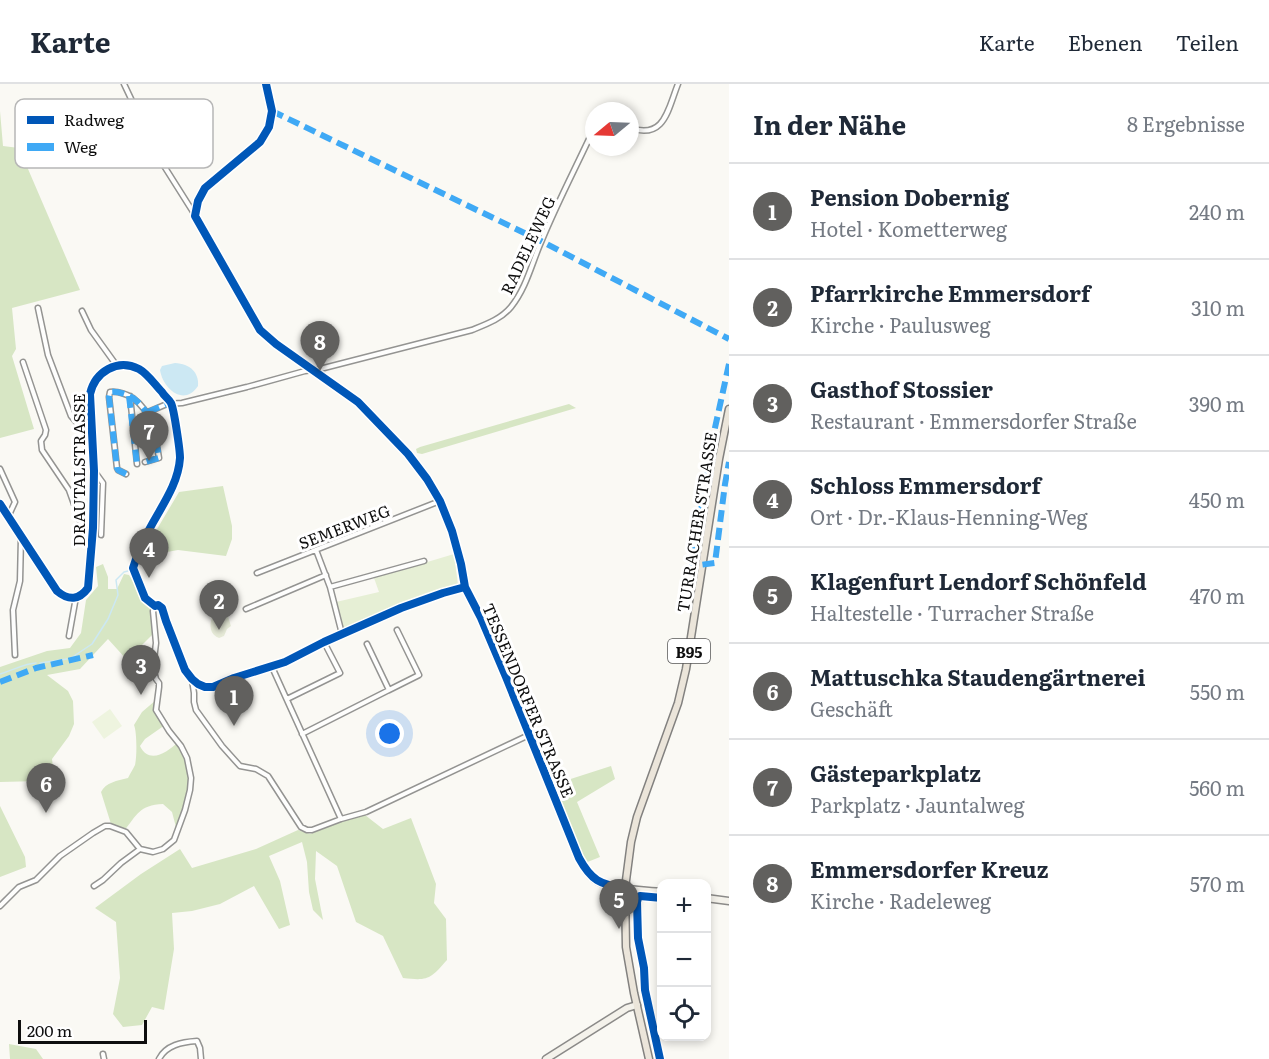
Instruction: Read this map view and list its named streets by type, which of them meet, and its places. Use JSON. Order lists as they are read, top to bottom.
{
  "streets": {
    "main road": ["TURRACHER STRASSE", "B95"],
    "street": [
      "RADELEWEG",
      "DRAUTALSTRASSE",
      "SEMERWEG",
      "TESSENDORFER STRASSE"
    ]
  },
  "crossings": [
    ["RADELEWEG", "TESSENDORFER STRASSE"],
    ["TURRACHER STRASSE", "TESSENDORFER STRASSE"],
    ["SEMERWEG", "TESSENDORFER STRASSE"]
  ],
  "legend": ["Radweg", "Weg"],
  "scale_bar": "200 m",
  "north": "left",
  "page": {
    "header": "Karte",
    "nav": ["Karte", "Ebenen", "Teilen"],
    "heading": ["In der Nähe", "8 Ergebnisse"],
    "list": [
      {
        "mark": "1",
        "name": "Pension Dobernig",
        "note": "Hotel · Kometterweg",
        "value": "240 m"
      },
      {
        "mark": "2",
        "name": "Pfarrkirche Emmersdorf",
        "note": "Kirche · Paulusweg",
        "value": "310 m"
      },
      {
        "mark": "3",
        "name": "Gasthof Stossier",
        "note": "Restaurant · Emmersdorfer Straße",
        "value": "390 m"
      },
      {
        "mark": "4",
        "name": "Schloss Emmersdorf",
        "note": "Ort · Dr.-Klaus-Henning-Weg",
        "value": "450 m"
      },
      {
        "mark": "5",
        "name": "Klagenfurt Lendorf Schönfeld",
        "note": "Haltestelle · Turracher Straße",
        "value": "470 m"
      },
      {
        "mark": "6",
        "name": "Mattuschka Staudengärtnerei",
        "note": "Geschäft",
        "value": "550 m"
      },
      {
        "mark": "7",
        "name": "Gästeparkplatz",
        "note": "Parkplatz · Jauntalweg",
        "value": "560 m"
      },
      {
        "mark": "8",
        "name": "Emmersdorfer Kreuz",
        "note": "Kirche · Radeleweg",
        "value": "570 m"
      }
    ],
    "pins": [
      "8",
      "7",
      "4",
      "2",
      "3",
      "1",
      "6",
      "5"
    ],
    "map_buttons": ["+", "−"],
    "scale": "200 m"
  }
}
